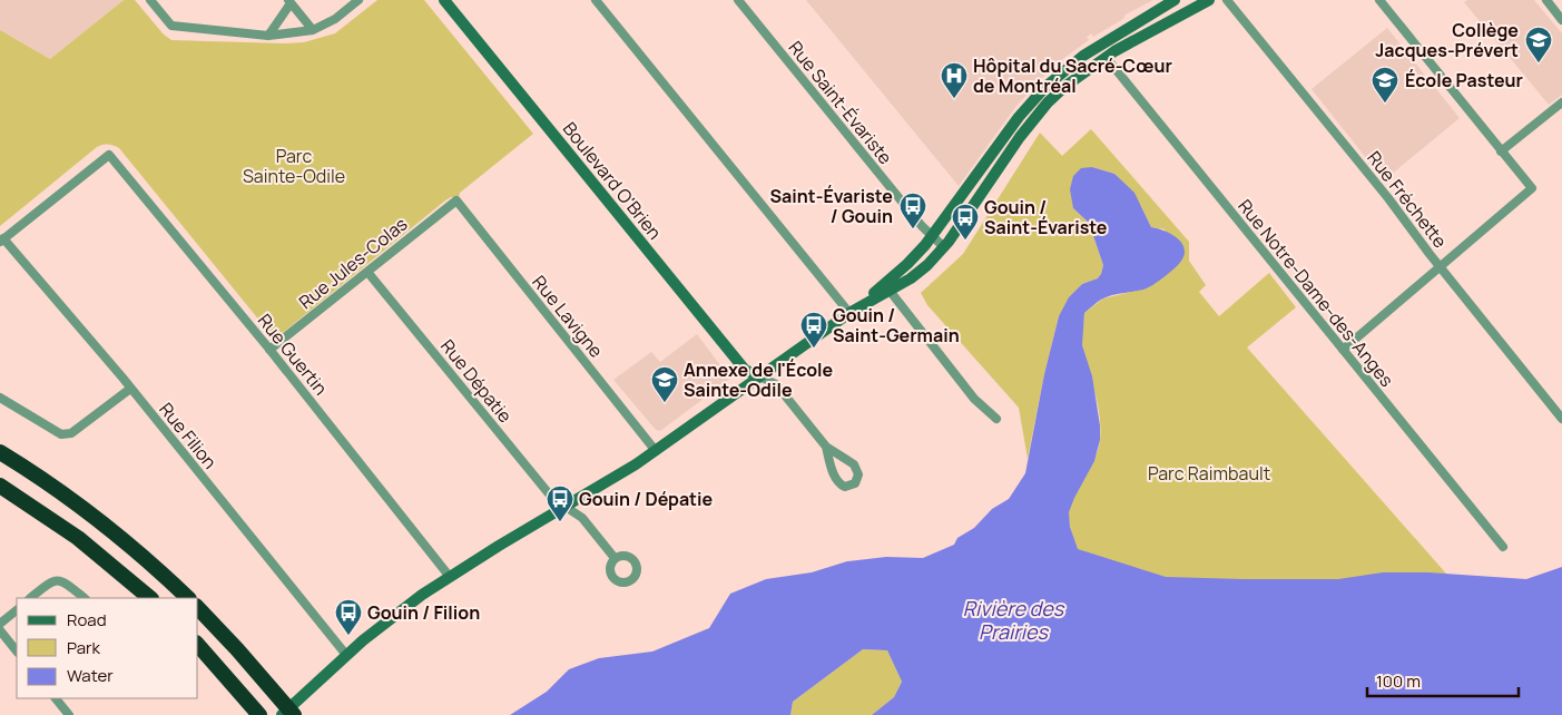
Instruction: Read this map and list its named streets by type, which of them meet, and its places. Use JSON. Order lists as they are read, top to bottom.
{
  "streets": {
    "street": [
      "Rue Saint-Évariste",
      "Boulevard O'Brien",
      "Rue Fréchette",
      "Rue Jules-Colas",
      "Rue Notre-Dame-des-Anges",
      "Rue Lavigne",
      "Rue Guertin",
      "Rue Dépatie",
      "Rue Filion"
    ]
  },
  "crossings": [
    ["Rue Jules-Colas", "Rue Lavigne"],
    ["Rue Jules-Colas", "Rue Guertin"],
    ["Rue Jules-Colas", "Rue Dépatie"],
    ["Rue Guertin", "Rue Filion"]
  ],
  "water": ["Rivière des Prairies"],
  "parks": ["Parc Sainte-Odile", "Parc Raimbault"],
  "places": {
    "school or university": ["Collège Jacques-Prévert", "École Pasteur", "Annexe de l'École Sainte-Odile"],
    "hospital": ["Hôpital du Sacré-Cœur de Montréal"],
    "bus stop": [
      "Saint-Évariste / Gouin",
      "Gouin / Saint-Évariste",
      "Gouin / Saint-Germain",
      "Gouin / Dépatie",
      "Gouin / Filion"
    ]
  },
  "legend": ["Road", "Park", "Water"],
  "scale_bar": "100 m"
}
